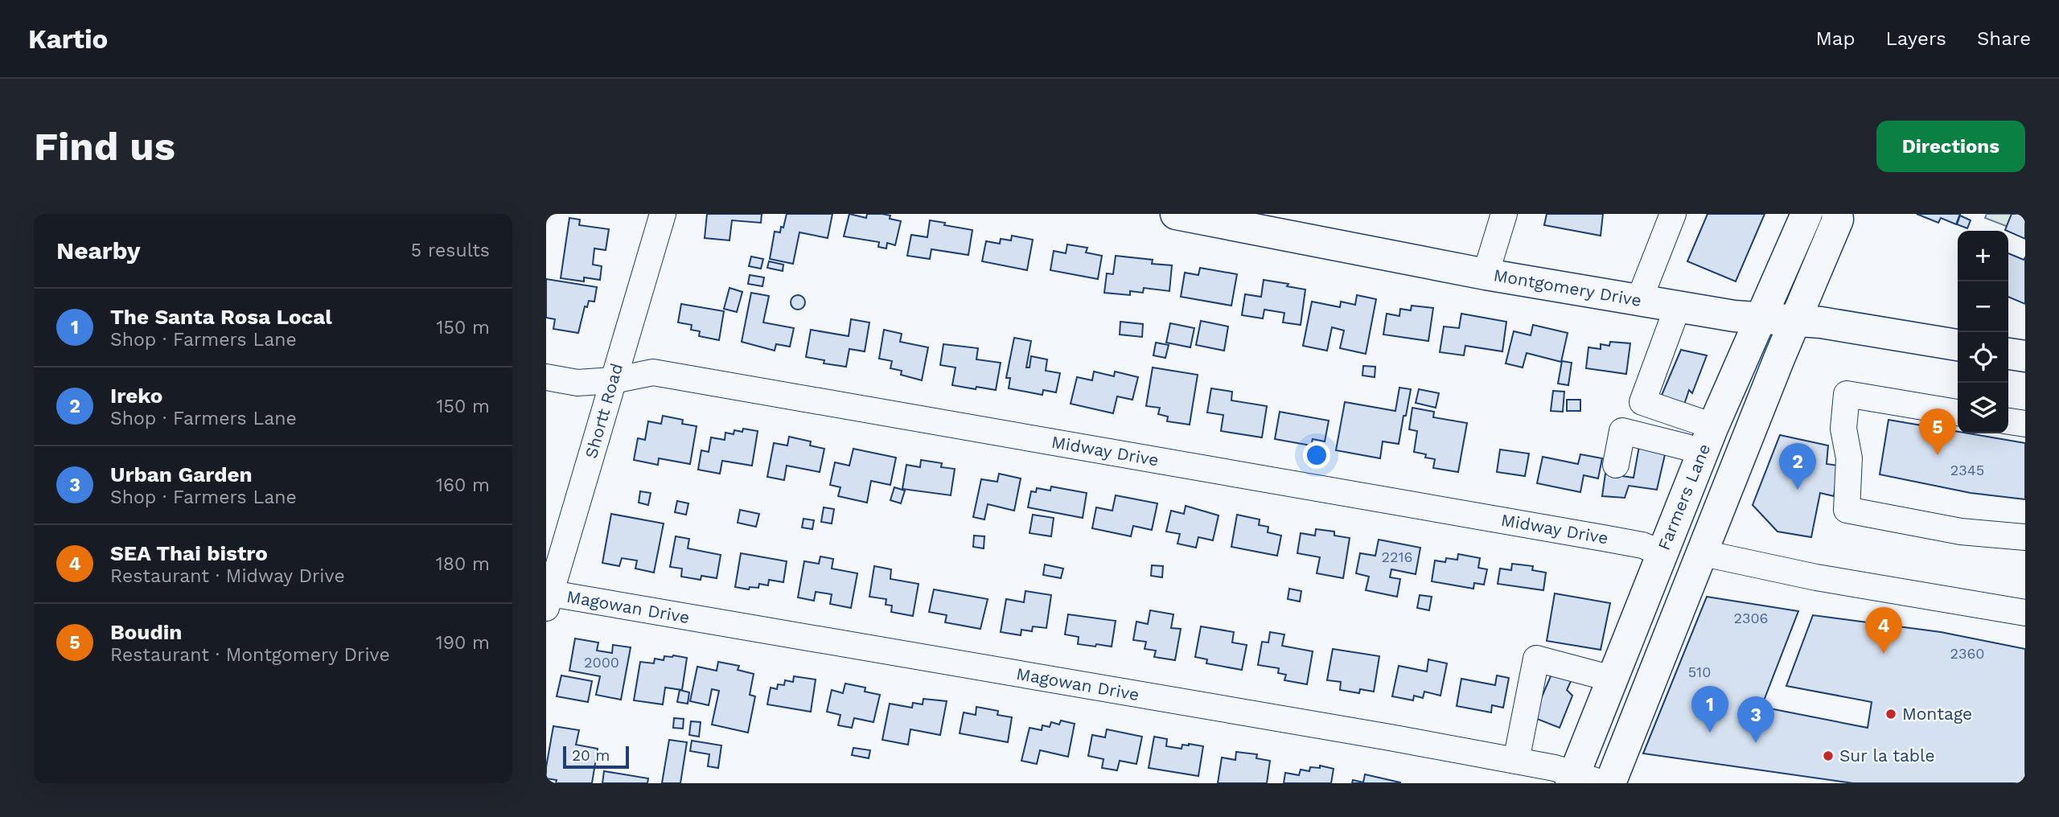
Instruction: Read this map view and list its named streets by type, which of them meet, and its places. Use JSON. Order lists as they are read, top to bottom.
{
  "streets": {
    "main road": ["Montgomery Drive", "Farmers Lane"],
    "street": ["Shortt Road", "Midway Drive", "Magowan Drive"]
  },
  "crossings": [
    ["Montgomery Drive", "Farmers Lane"],
    ["Shortt Road", "Midway Drive"],
    ["Shortt Road", "Magowan Drive"],
    ["Midway Drive", "Farmers Lane"],
    ["Farmers Lane", "Magowan Drive"]
  ],
  "places": ["Montage", "Sur la table"],
  "house_numbers": [
    "2345",
    "2216",
    "2306",
    "2360",
    "2000",
    "510"
  ],
  "scale_bar": "20 m",
  "page": {
    "header": "Kartio",
    "nav": ["Map", "Layers", "Share"],
    "buttons": "Directions",
    "title": "Find us",
    "heading": ["Nearby", "5 results"],
    "map_buttons": ["+", "−"],
    "list": [
      {
        "mark": "1",
        "name": "The Santa Rosa Local",
        "note": "Shop · Farmers Lane",
        "value": "150 m"
      },
      {
        "mark": "2",
        "name": "Ireko",
        "note": "Shop · Farmers Lane",
        "value": "150 m"
      },
      {
        "mark": "3",
        "name": "Urban Garden",
        "note": "Shop · Farmers Lane",
        "value": "160 m"
      },
      {
        "mark": "4",
        "name": "SEA Thai bistro",
        "note": "Restaurant · Midway Drive",
        "value": "180 m"
      },
      {
        "mark": "5",
        "name": "Boudin",
        "note": "Restaurant · Montgomery Drive",
        "value": "190 m"
      }
    ],
    "pins": [
      "5",
      "2",
      "4",
      "1",
      "3"
    ],
    "scale": "20 m"
  }
}
